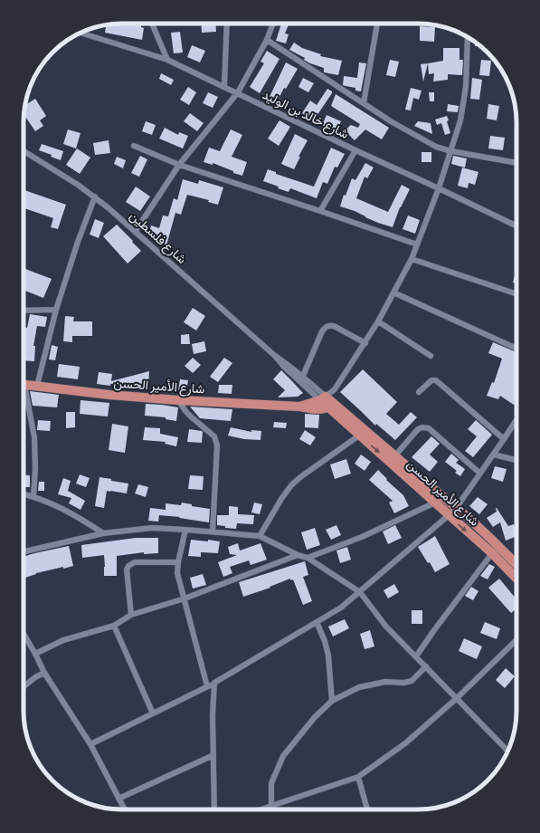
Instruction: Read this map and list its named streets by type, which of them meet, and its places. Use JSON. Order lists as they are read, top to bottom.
{
  "streets": {
    "main road": ["شارع الأمير الحسن"],
    "street": ["شارع خالد بن الوليد", "شارع فلسطين"]
  },
  "crossings": [
    ["شارع فلسطين", "شارع الأمير الحسن"]
  ]
}
